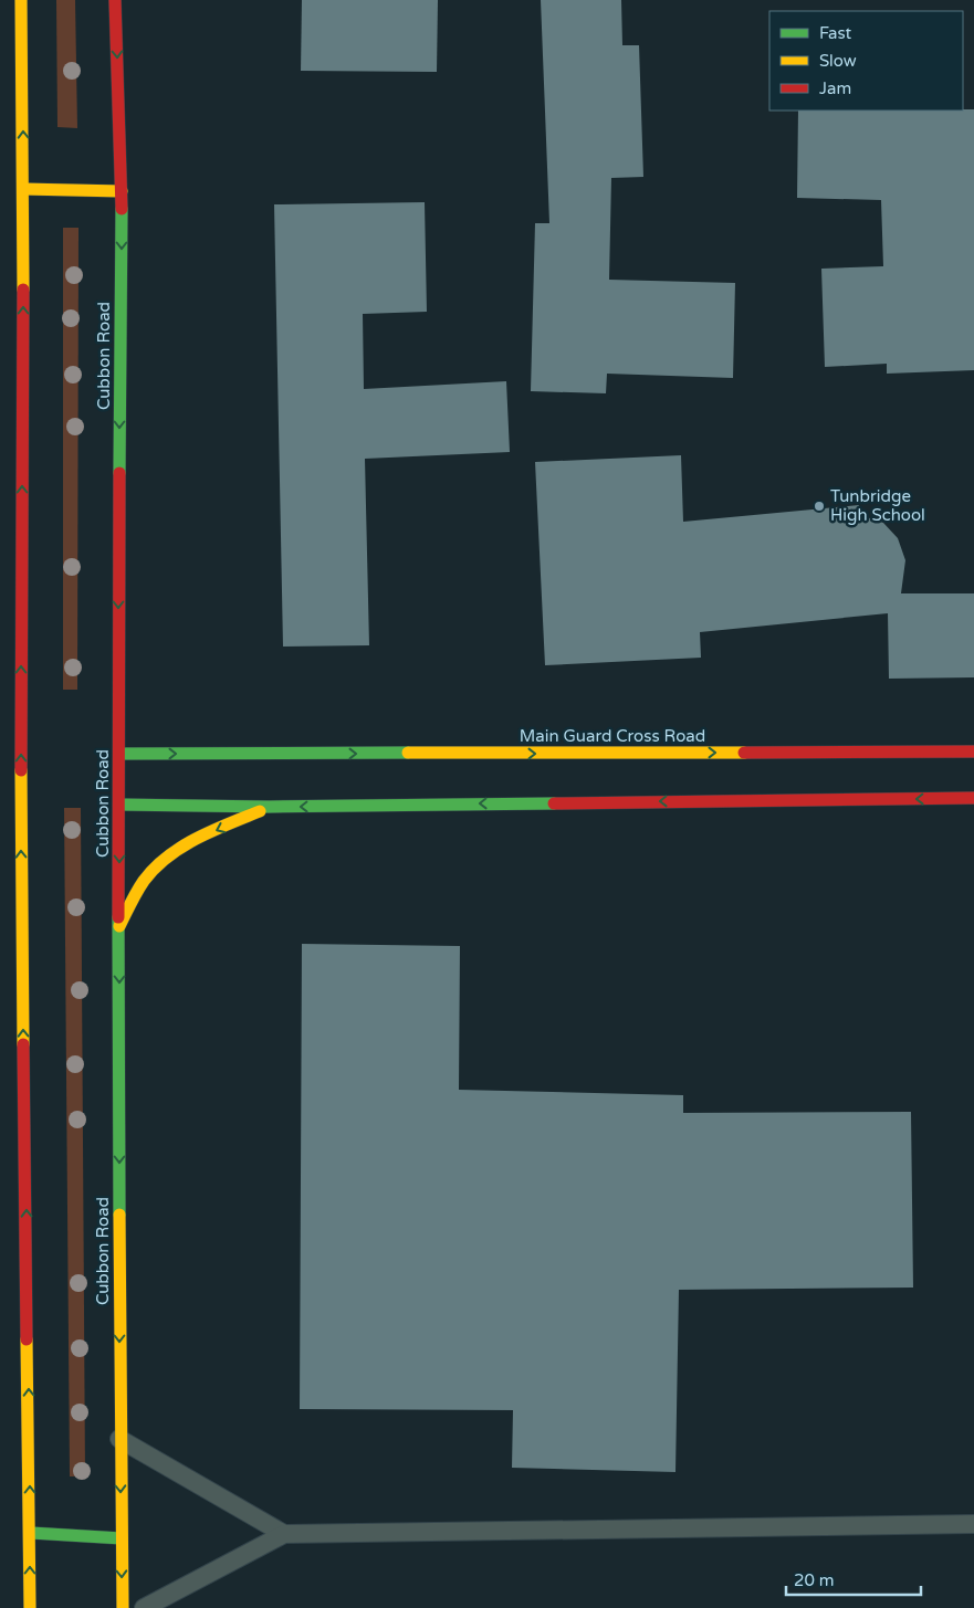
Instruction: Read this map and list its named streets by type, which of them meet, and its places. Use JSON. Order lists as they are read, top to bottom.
{
  "streets": {
    "main road": ["Cubbon Road", "Main Guard Cross Road"]
  },
  "crossings": [
    ["Cubbon Road", "Main Guard Cross Road"]
  ],
  "places": ["Tunbridge High School"],
  "legend": ["Fast", "Slow", "Jam"],
  "scale_bar": "20 m"
}
